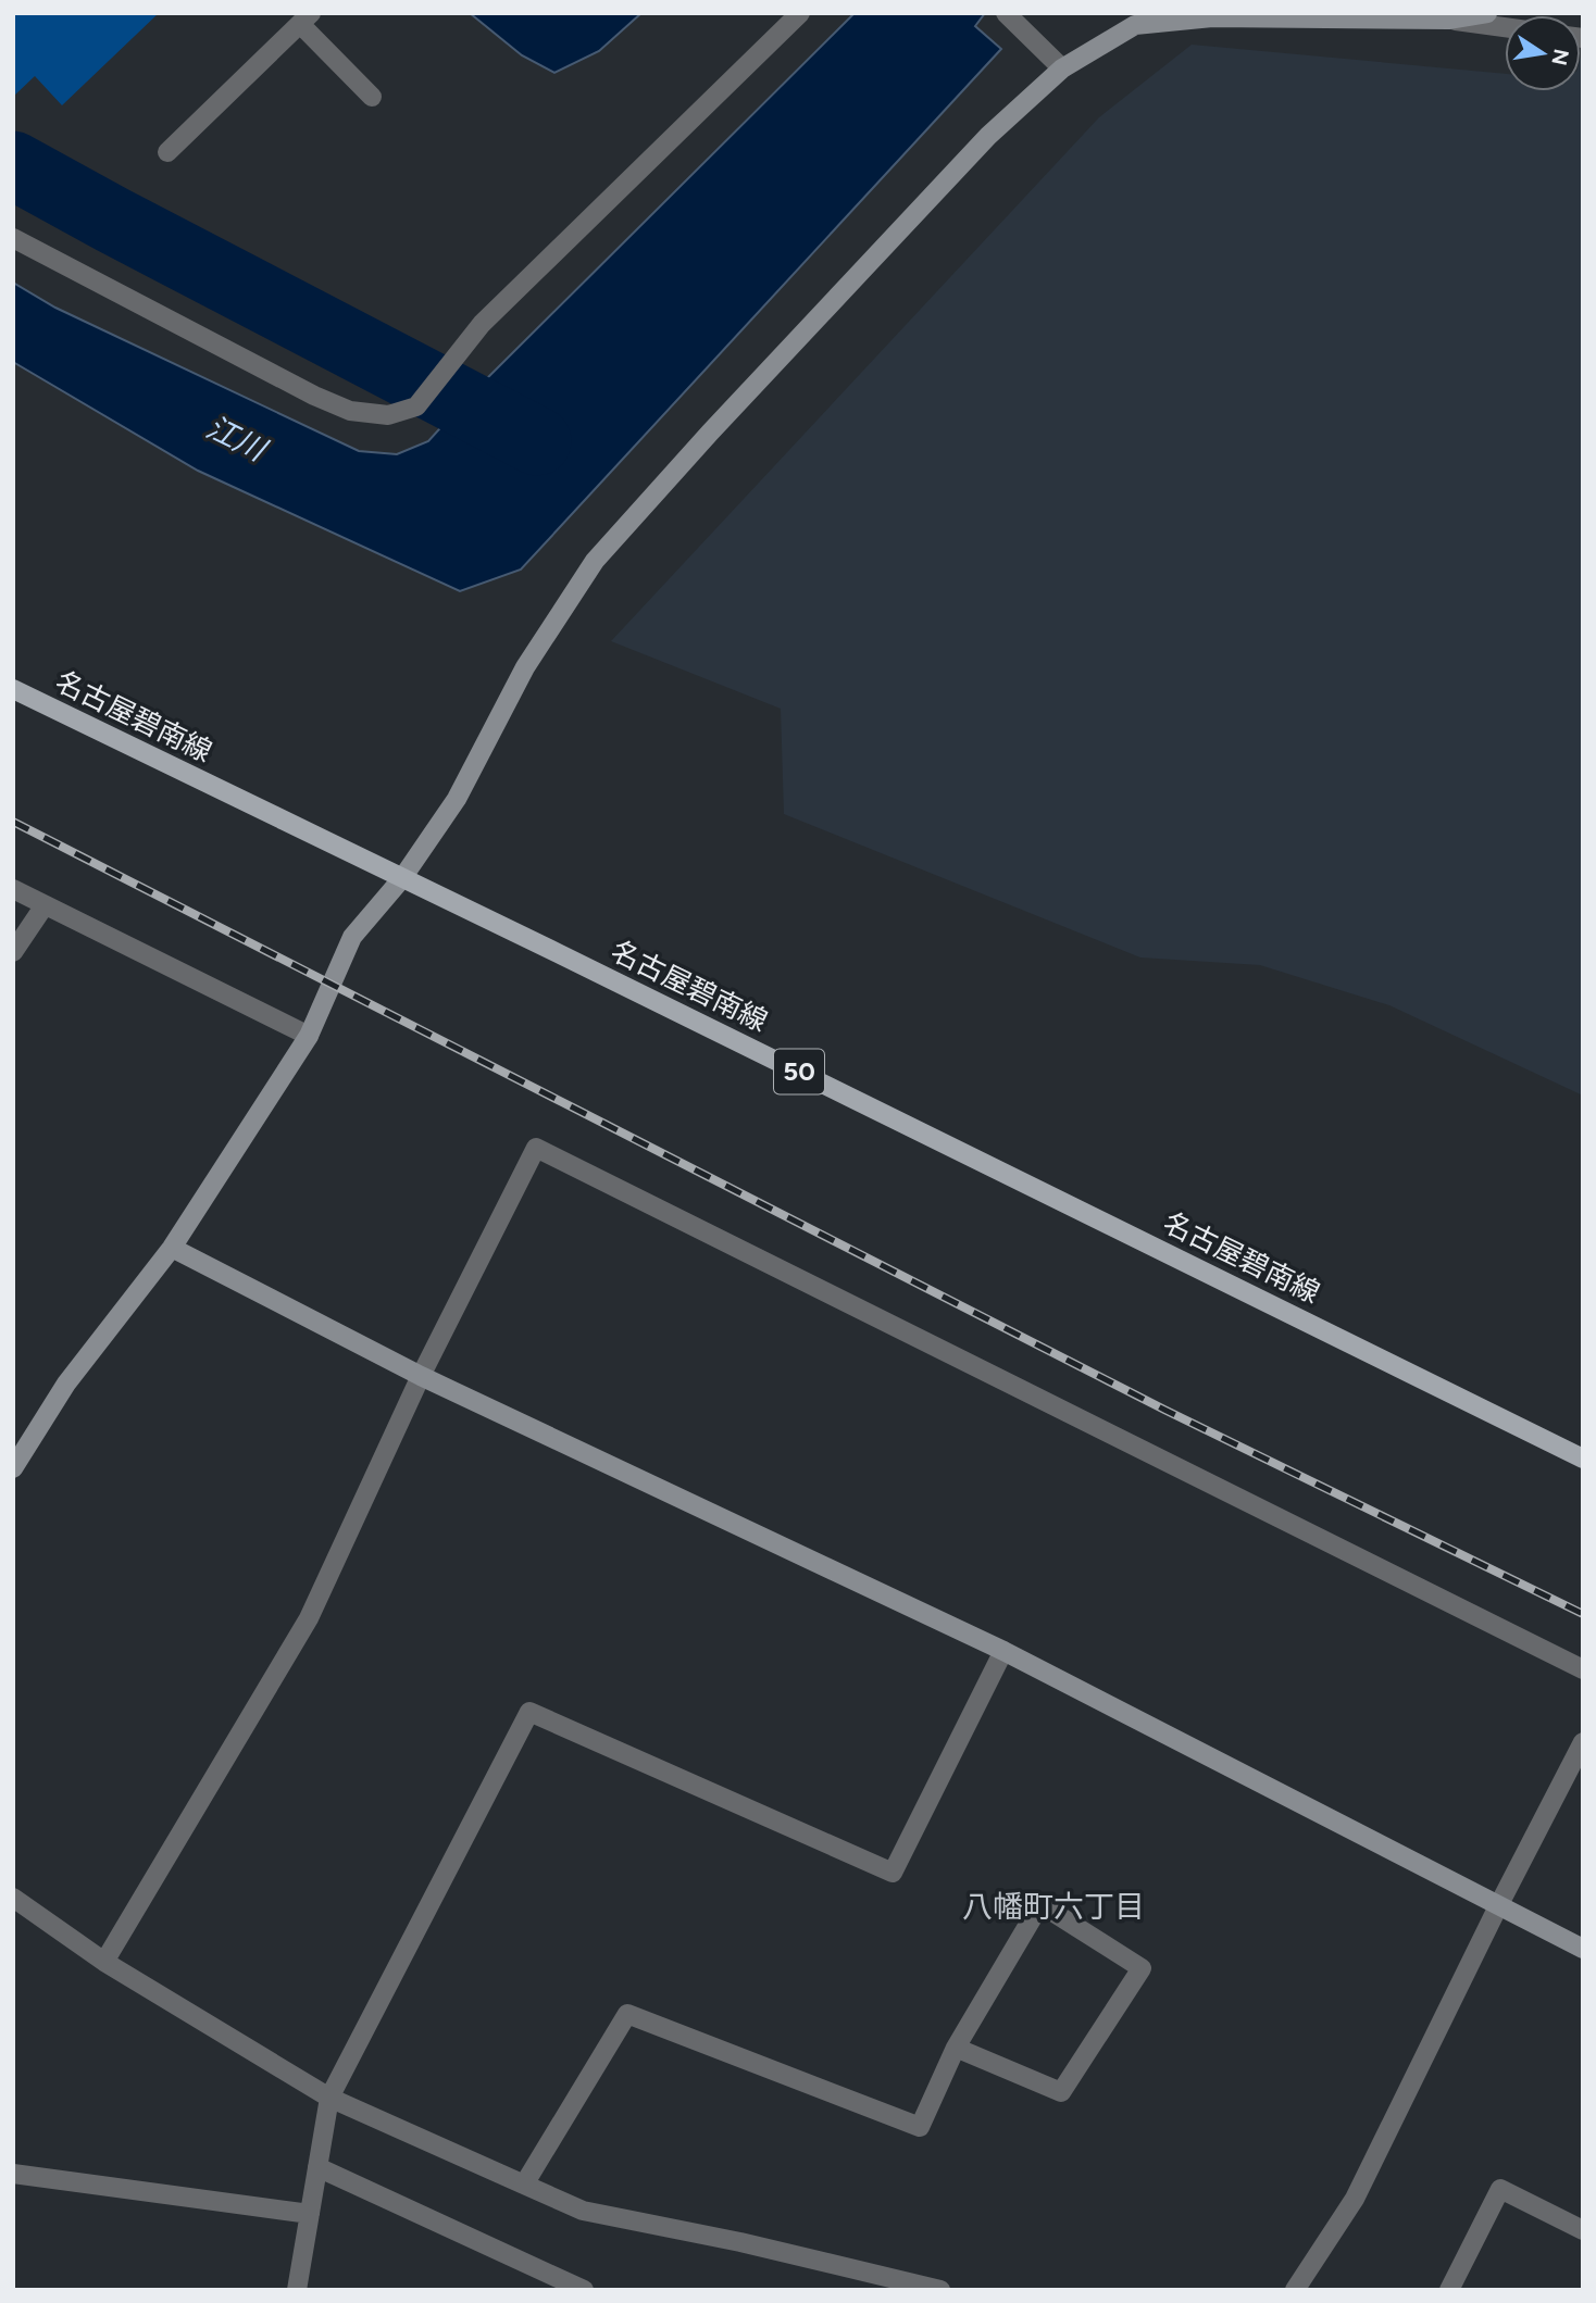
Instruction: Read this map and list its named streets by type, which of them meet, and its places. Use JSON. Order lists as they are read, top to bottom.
{
  "streets": {
    "main road": ["名古屋碧南線", "50"]
  },
  "districts": ["八幡町六丁目"],
  "water": ["江川"],
  "north": "right"
}
